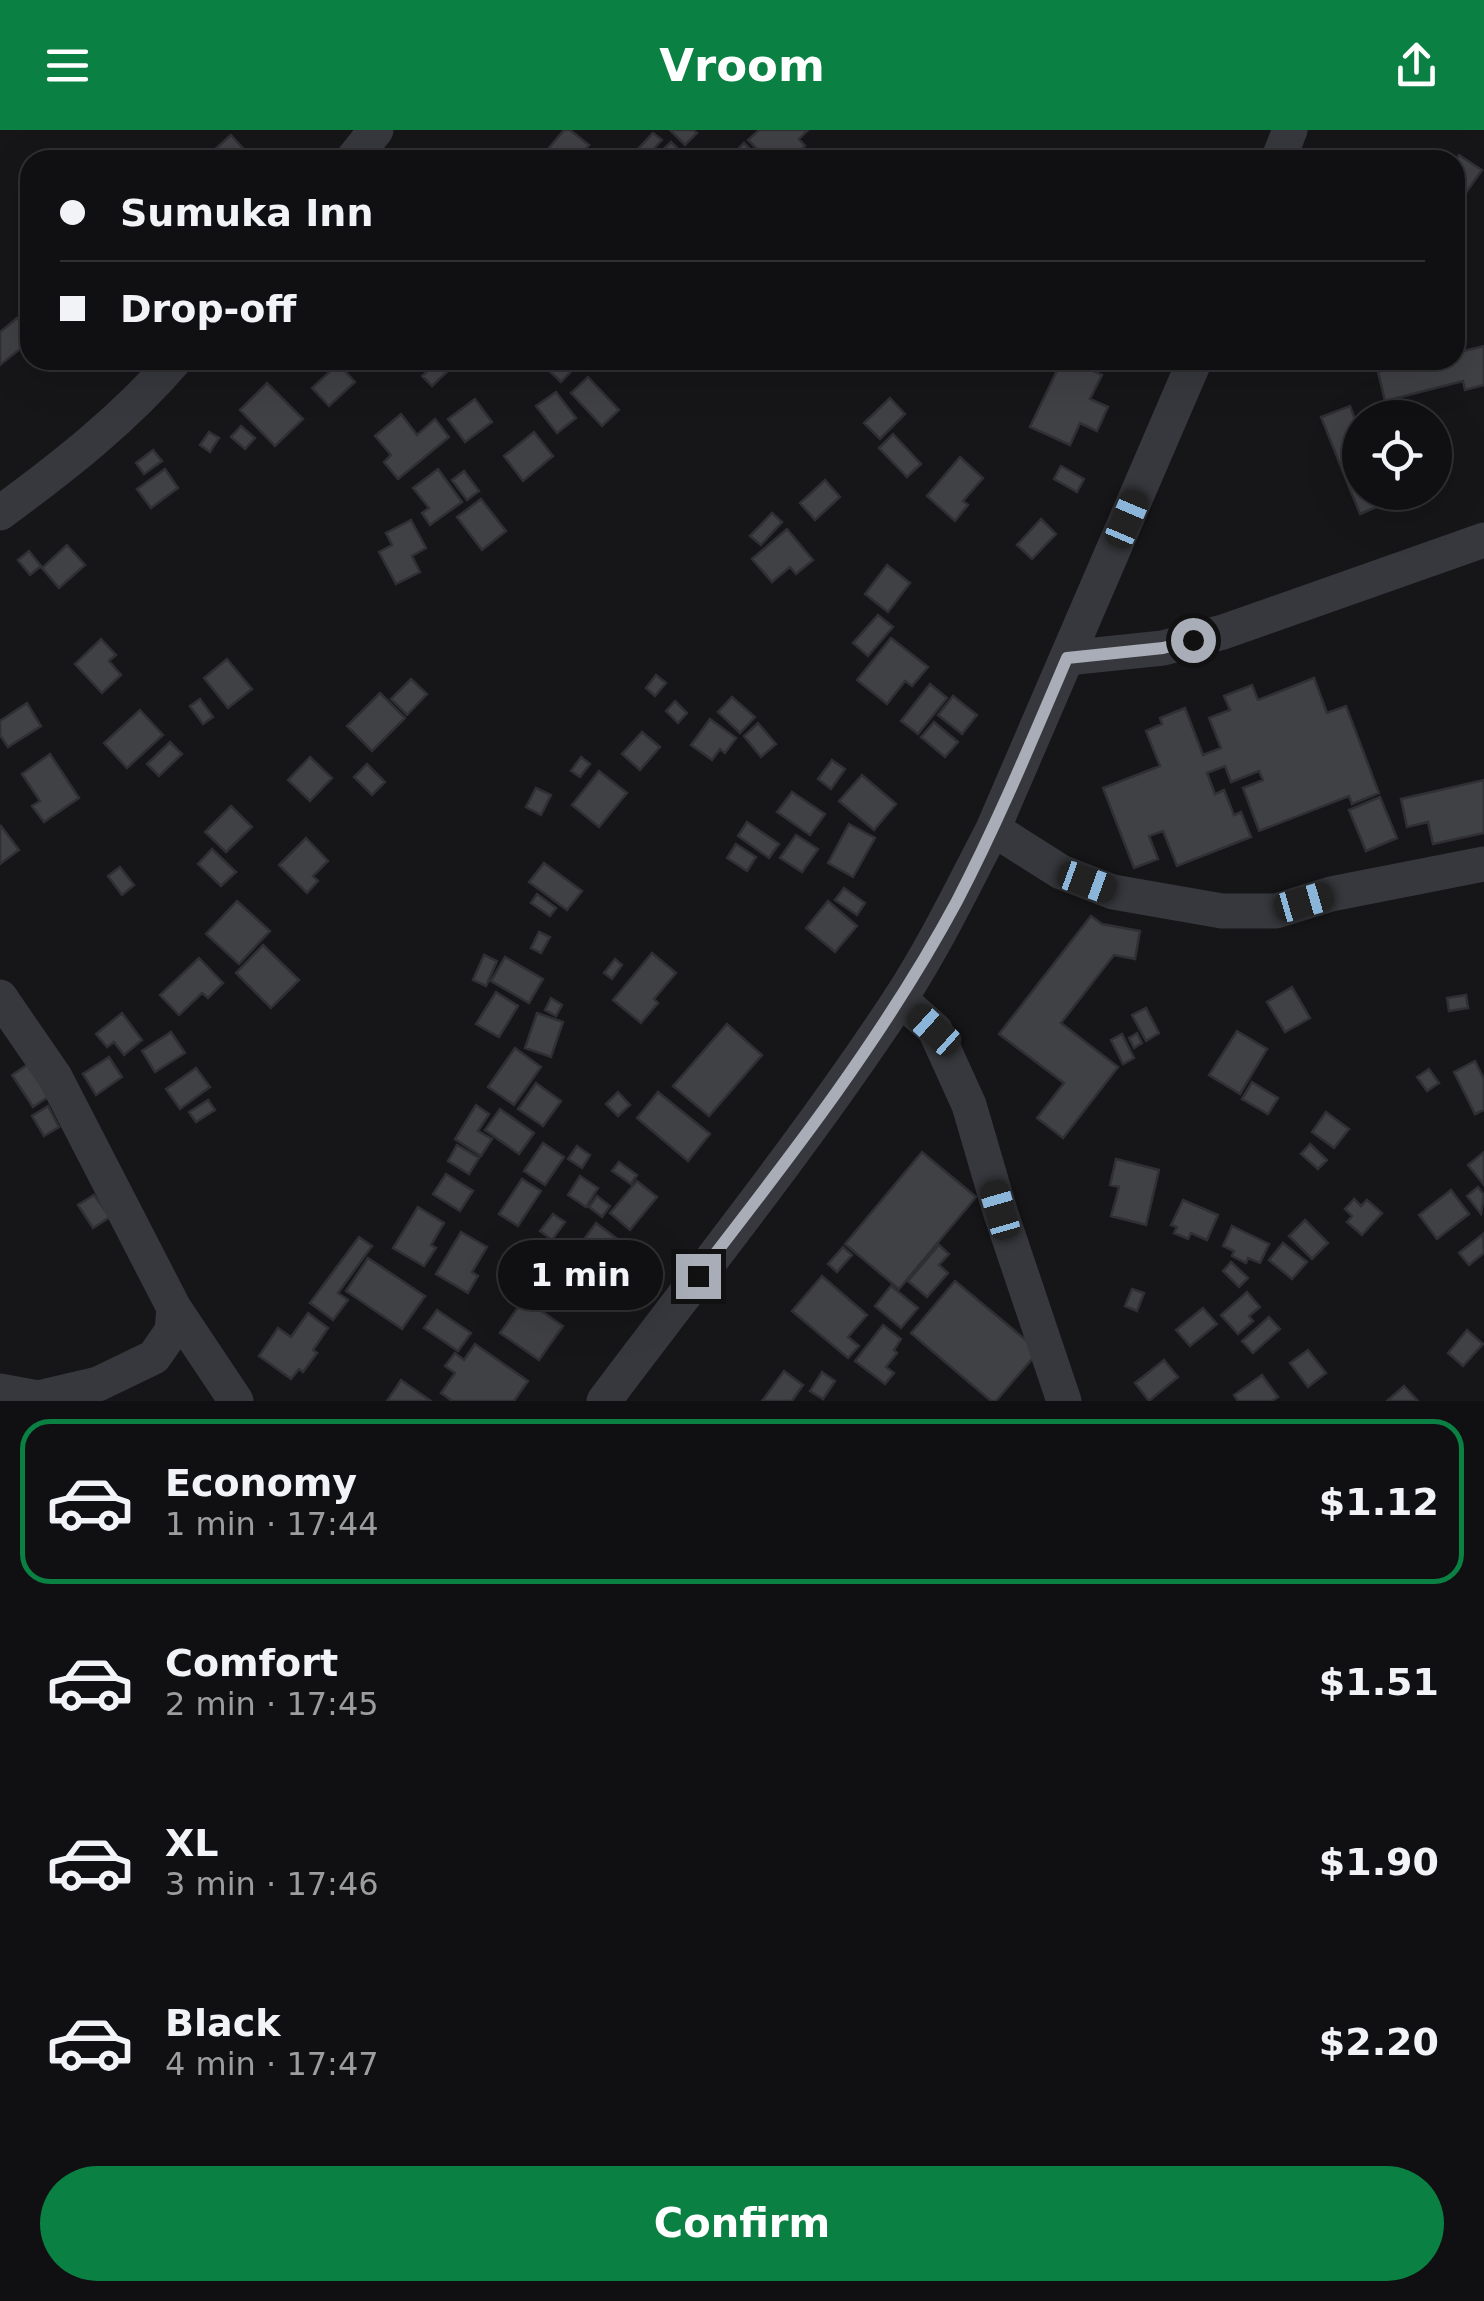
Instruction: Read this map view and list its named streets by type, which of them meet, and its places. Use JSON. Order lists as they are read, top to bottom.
{
  "page": {
    "header": "Vroom",
    "banner": ["Sumuka Inn", "Drop-off"],
    "bubble": "1 min",
    "list": [
      {
        "name": "Economy",
        "note": "1 min · 17:44",
        "value": "$1.12"
      },
      {
        "name": "Comfort",
        "note": "2 min · 17:45",
        "value": "$1.51"
      },
      {
        "name": "XL",
        "note": "3 min · 17:46",
        "value": "$1.90"
      },
      {
        "name": "Black",
        "note": "4 min · 17:47",
        "value": "$2.20"
      }
    ],
    "buttons": "Confirm"
  }
}
